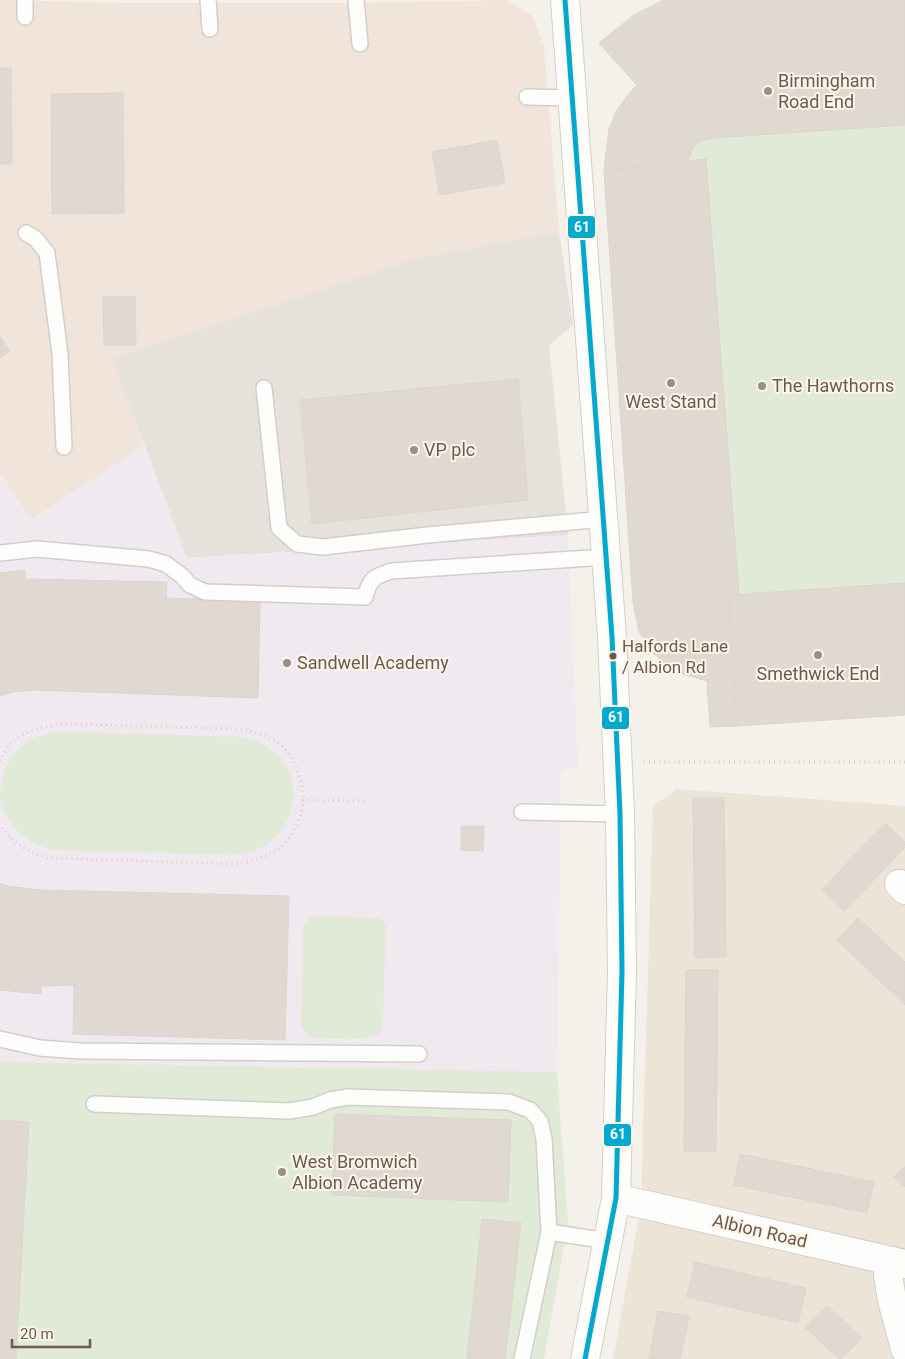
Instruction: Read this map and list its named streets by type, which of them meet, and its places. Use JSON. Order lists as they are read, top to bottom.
{
  "streets": {
    "street": ["Albion Road"]
  },
  "places": [
    "Birmingham Road End",
    "West Stand",
    "The Hawthorns",
    "VP plc",
    "Smethwick End",
    "Halfords Lane / Albion Rd",
    "Sandwell Academy",
    "West Bromwich Albion Academy"
  ],
  "lines": ["transit line 61"],
  "scale_bar": "20 m"
}
